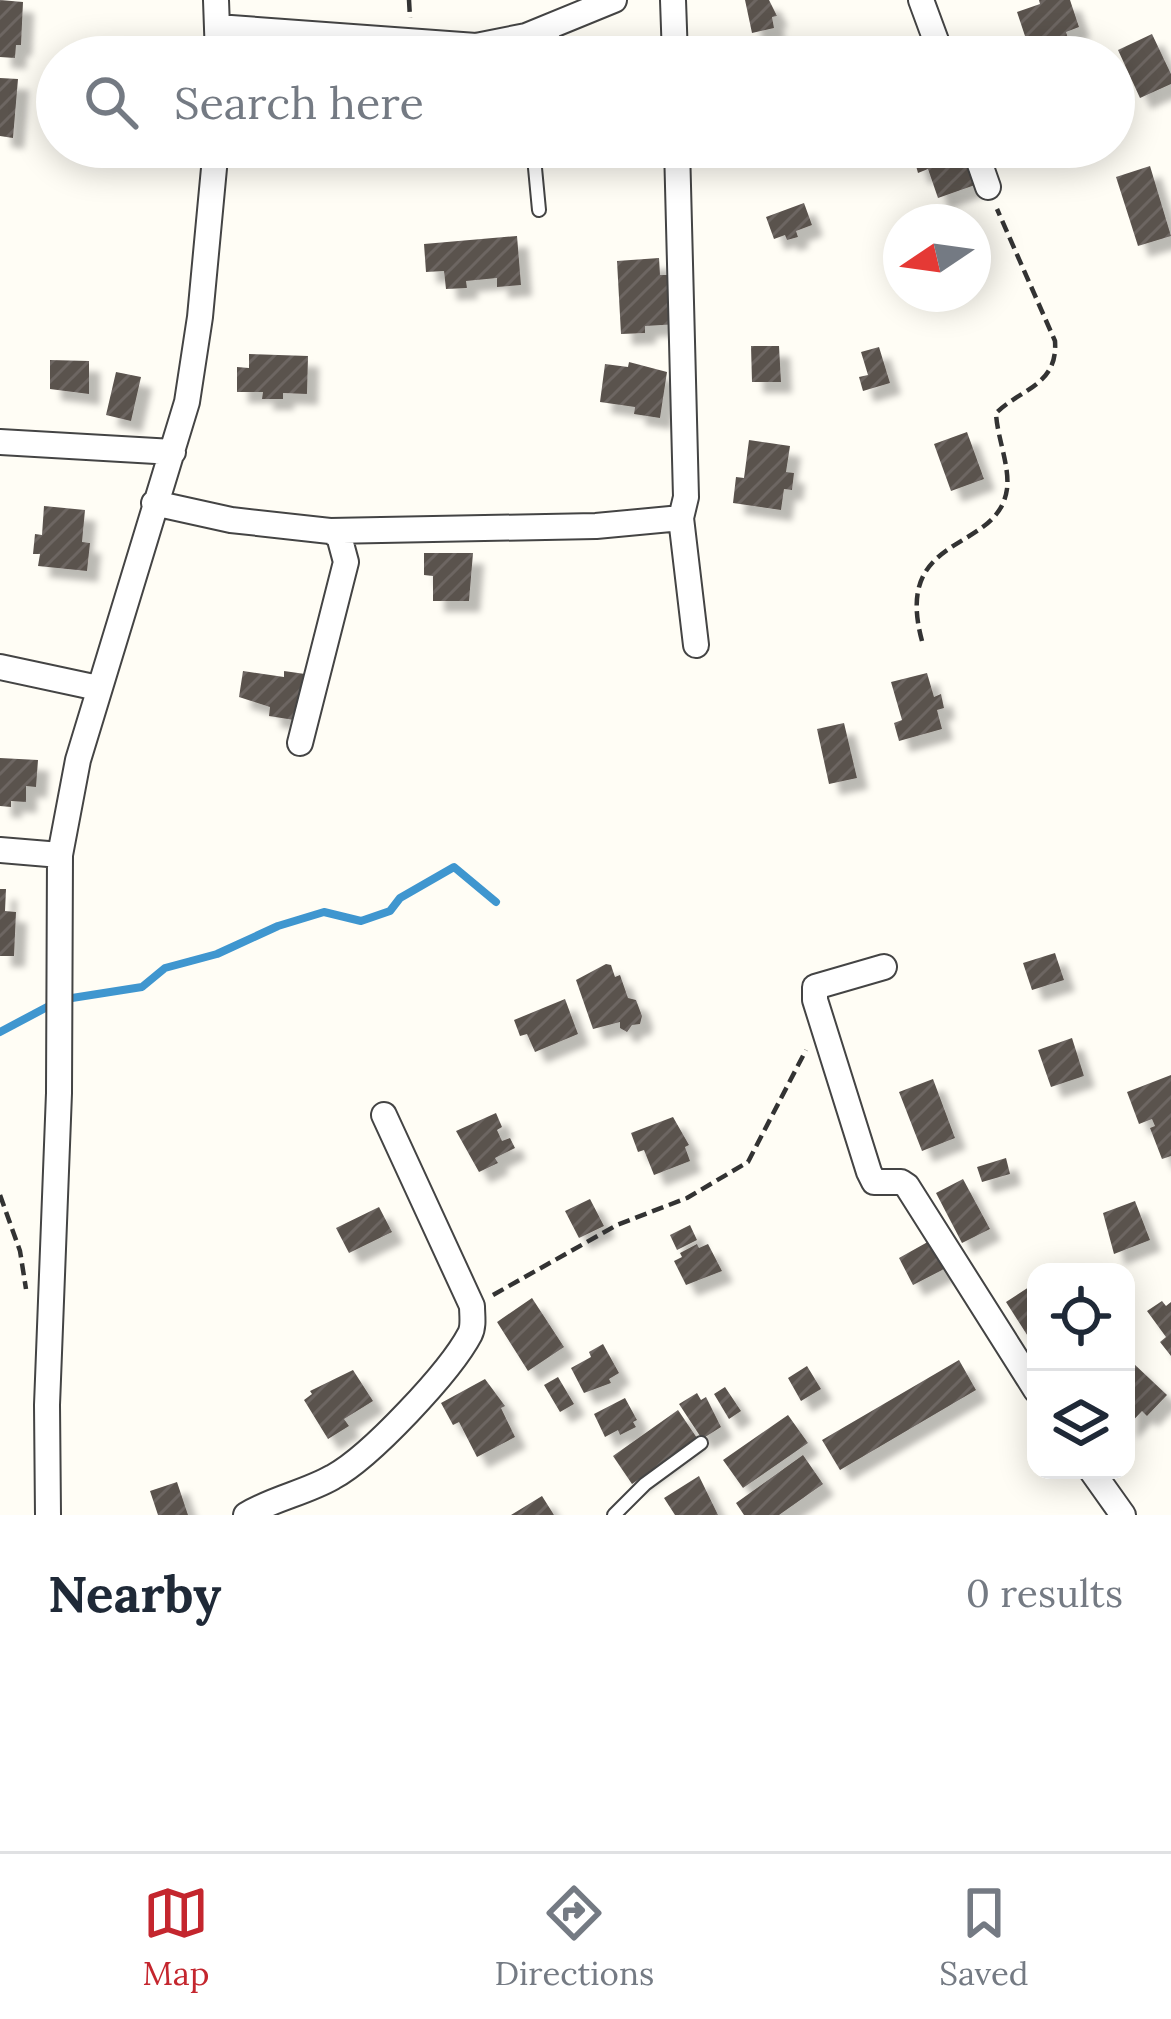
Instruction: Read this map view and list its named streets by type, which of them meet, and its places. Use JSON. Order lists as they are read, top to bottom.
{
  "north": "left",
  "page": {
    "search": "Search here",
    "heading": ["Nearby", "0 results"],
    "nav": ["Map", "Directions", "Saved"]
  }
}
